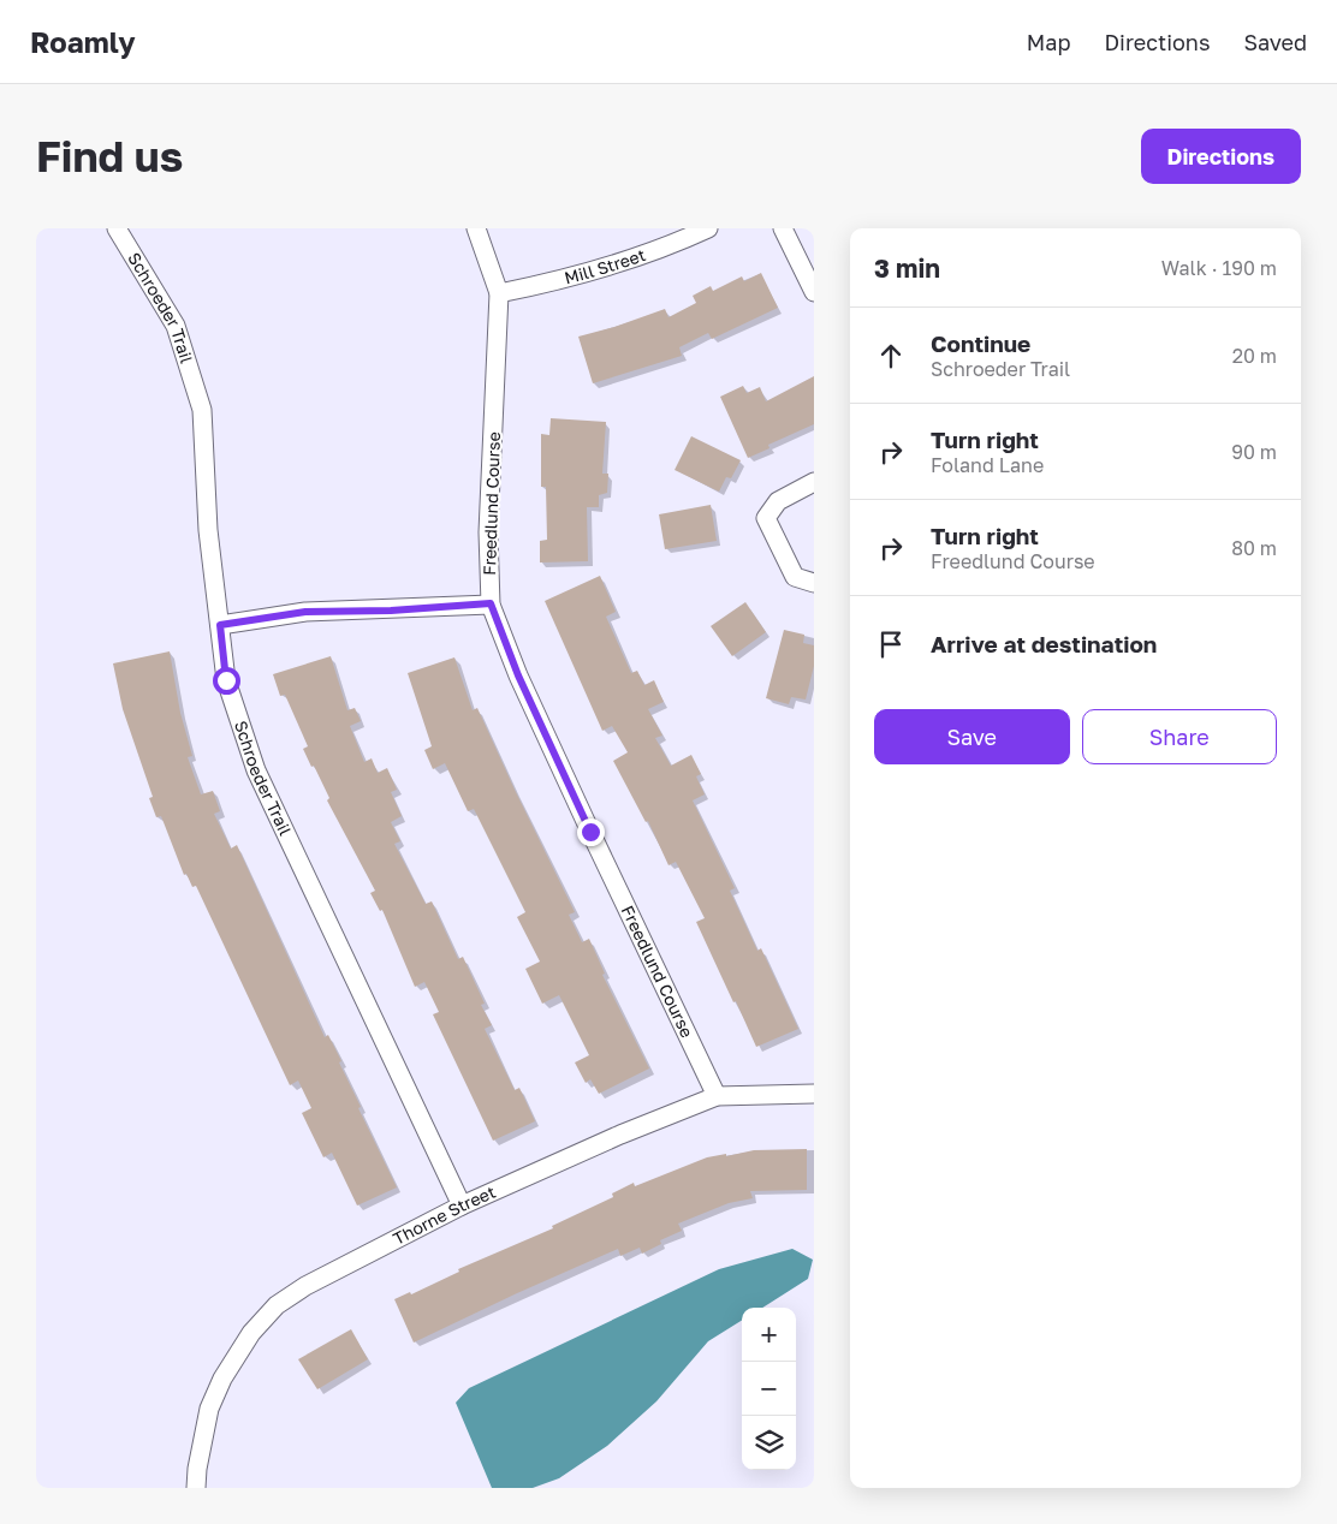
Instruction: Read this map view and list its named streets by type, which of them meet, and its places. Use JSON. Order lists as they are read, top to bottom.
{
  "streets": {
    "street": [
      "Mill Street",
      "Schroeder Trail",
      "Freedlund Course",
      "Thorne Street"
    ]
  },
  "crossings": [
    ["Mill Street", "Freedlund Course"],
    ["Schroeder Trail", "Thorne Street"],
    ["Freedlund Course", "Thorne Street"]
  ],
  "page": {
    "header": "Roamly",
    "nav": ["Map", "Directions", "Saved"],
    "buttons": [
      "Directions",
      ["Save", "Share"]
    ],
    "title": "Find us",
    "heading": ["3 min", "Walk · 190 m"],
    "list": [
      ["Continue", "Schroeder Trail", "20 m"],
      ["Turn right", "Foland Lane", "90 m"],
      ["Turn right", "Freedlund Course", "80 m"],
      "Arrive at destination"
    ],
    "map_buttons": ["+", "−"]
  }
}
